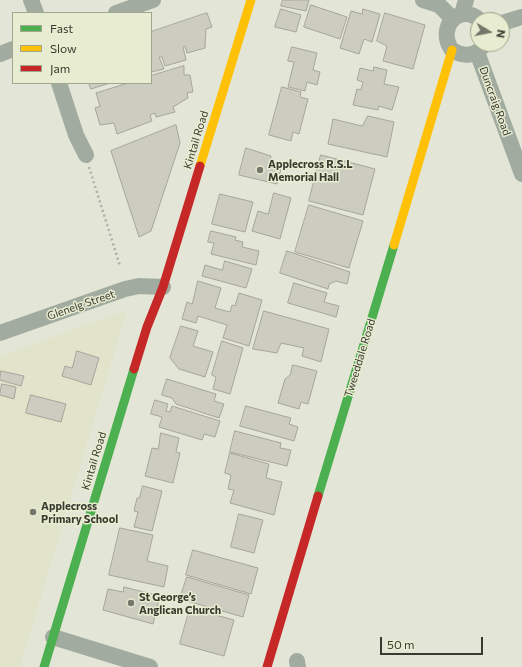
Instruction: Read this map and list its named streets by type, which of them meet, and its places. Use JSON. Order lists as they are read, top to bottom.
{
  "streets": {
    "main road": ["Kintail Road", "Tweeddale Road"],
    "street": ["Duncraig Road", "Glenelg Street"]
  },
  "crossings": [
    ["Kintail Road", "Glenelg Street"]
  ],
  "places": ["Applecross R.S.L Memorial Hall", "Applecross Primary School", "St George’s Anglican Church"],
  "legend": ["Fast", "Slow", "Jam"],
  "scale_bar": "50 m",
  "north": "right"
}
